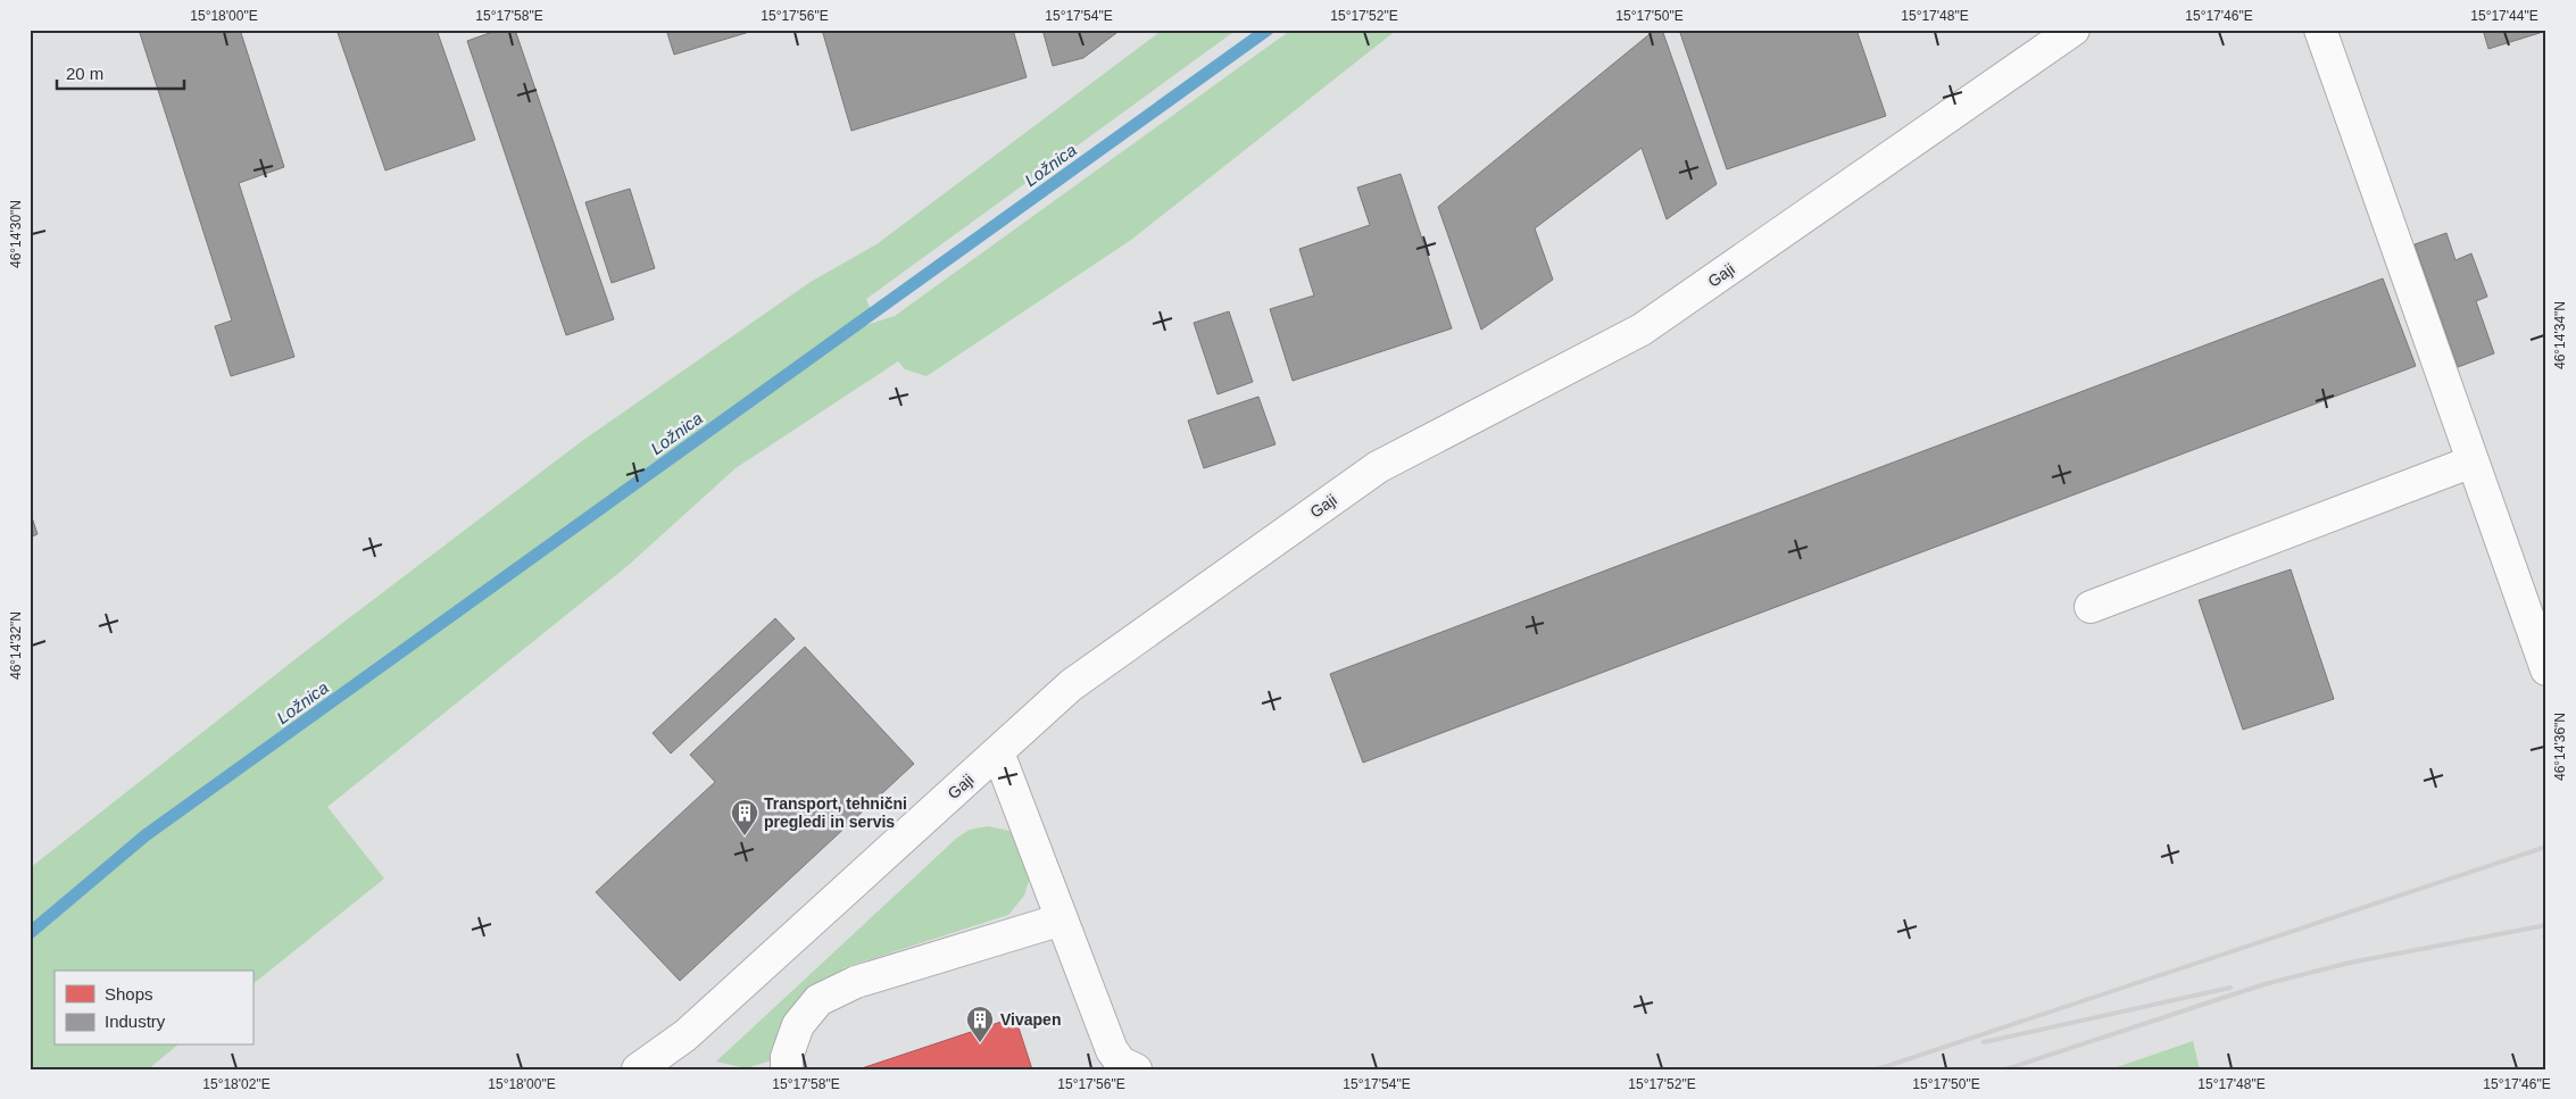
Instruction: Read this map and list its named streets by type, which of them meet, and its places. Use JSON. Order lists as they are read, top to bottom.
{
  "streets": {
    "lane": ["Gaji"]
  },
  "water": ["Ložnica"],
  "places": {
    "building": ["Transport, tehnični pregledi in servis", "Vivapen"]
  },
  "legend": ["Shops", "Industry"],
  "scale_bar": "20 m",
  "coordinates": [
    "15°18'00\"E",
    "15°17'58\"E",
    "15°17'56\"E",
    "15°17'54\"E",
    "15°17'52\"E",
    "15°17'50\"E",
    "15°17'48\"E",
    "15°17'46\"E",
    "15°17'44\"E",
    "46°14'30\"N",
    "46°14'34\"N",
    "46°14'32\"N",
    "46°14'36\"N",
    "15°18'02\"E"
  ]
}
